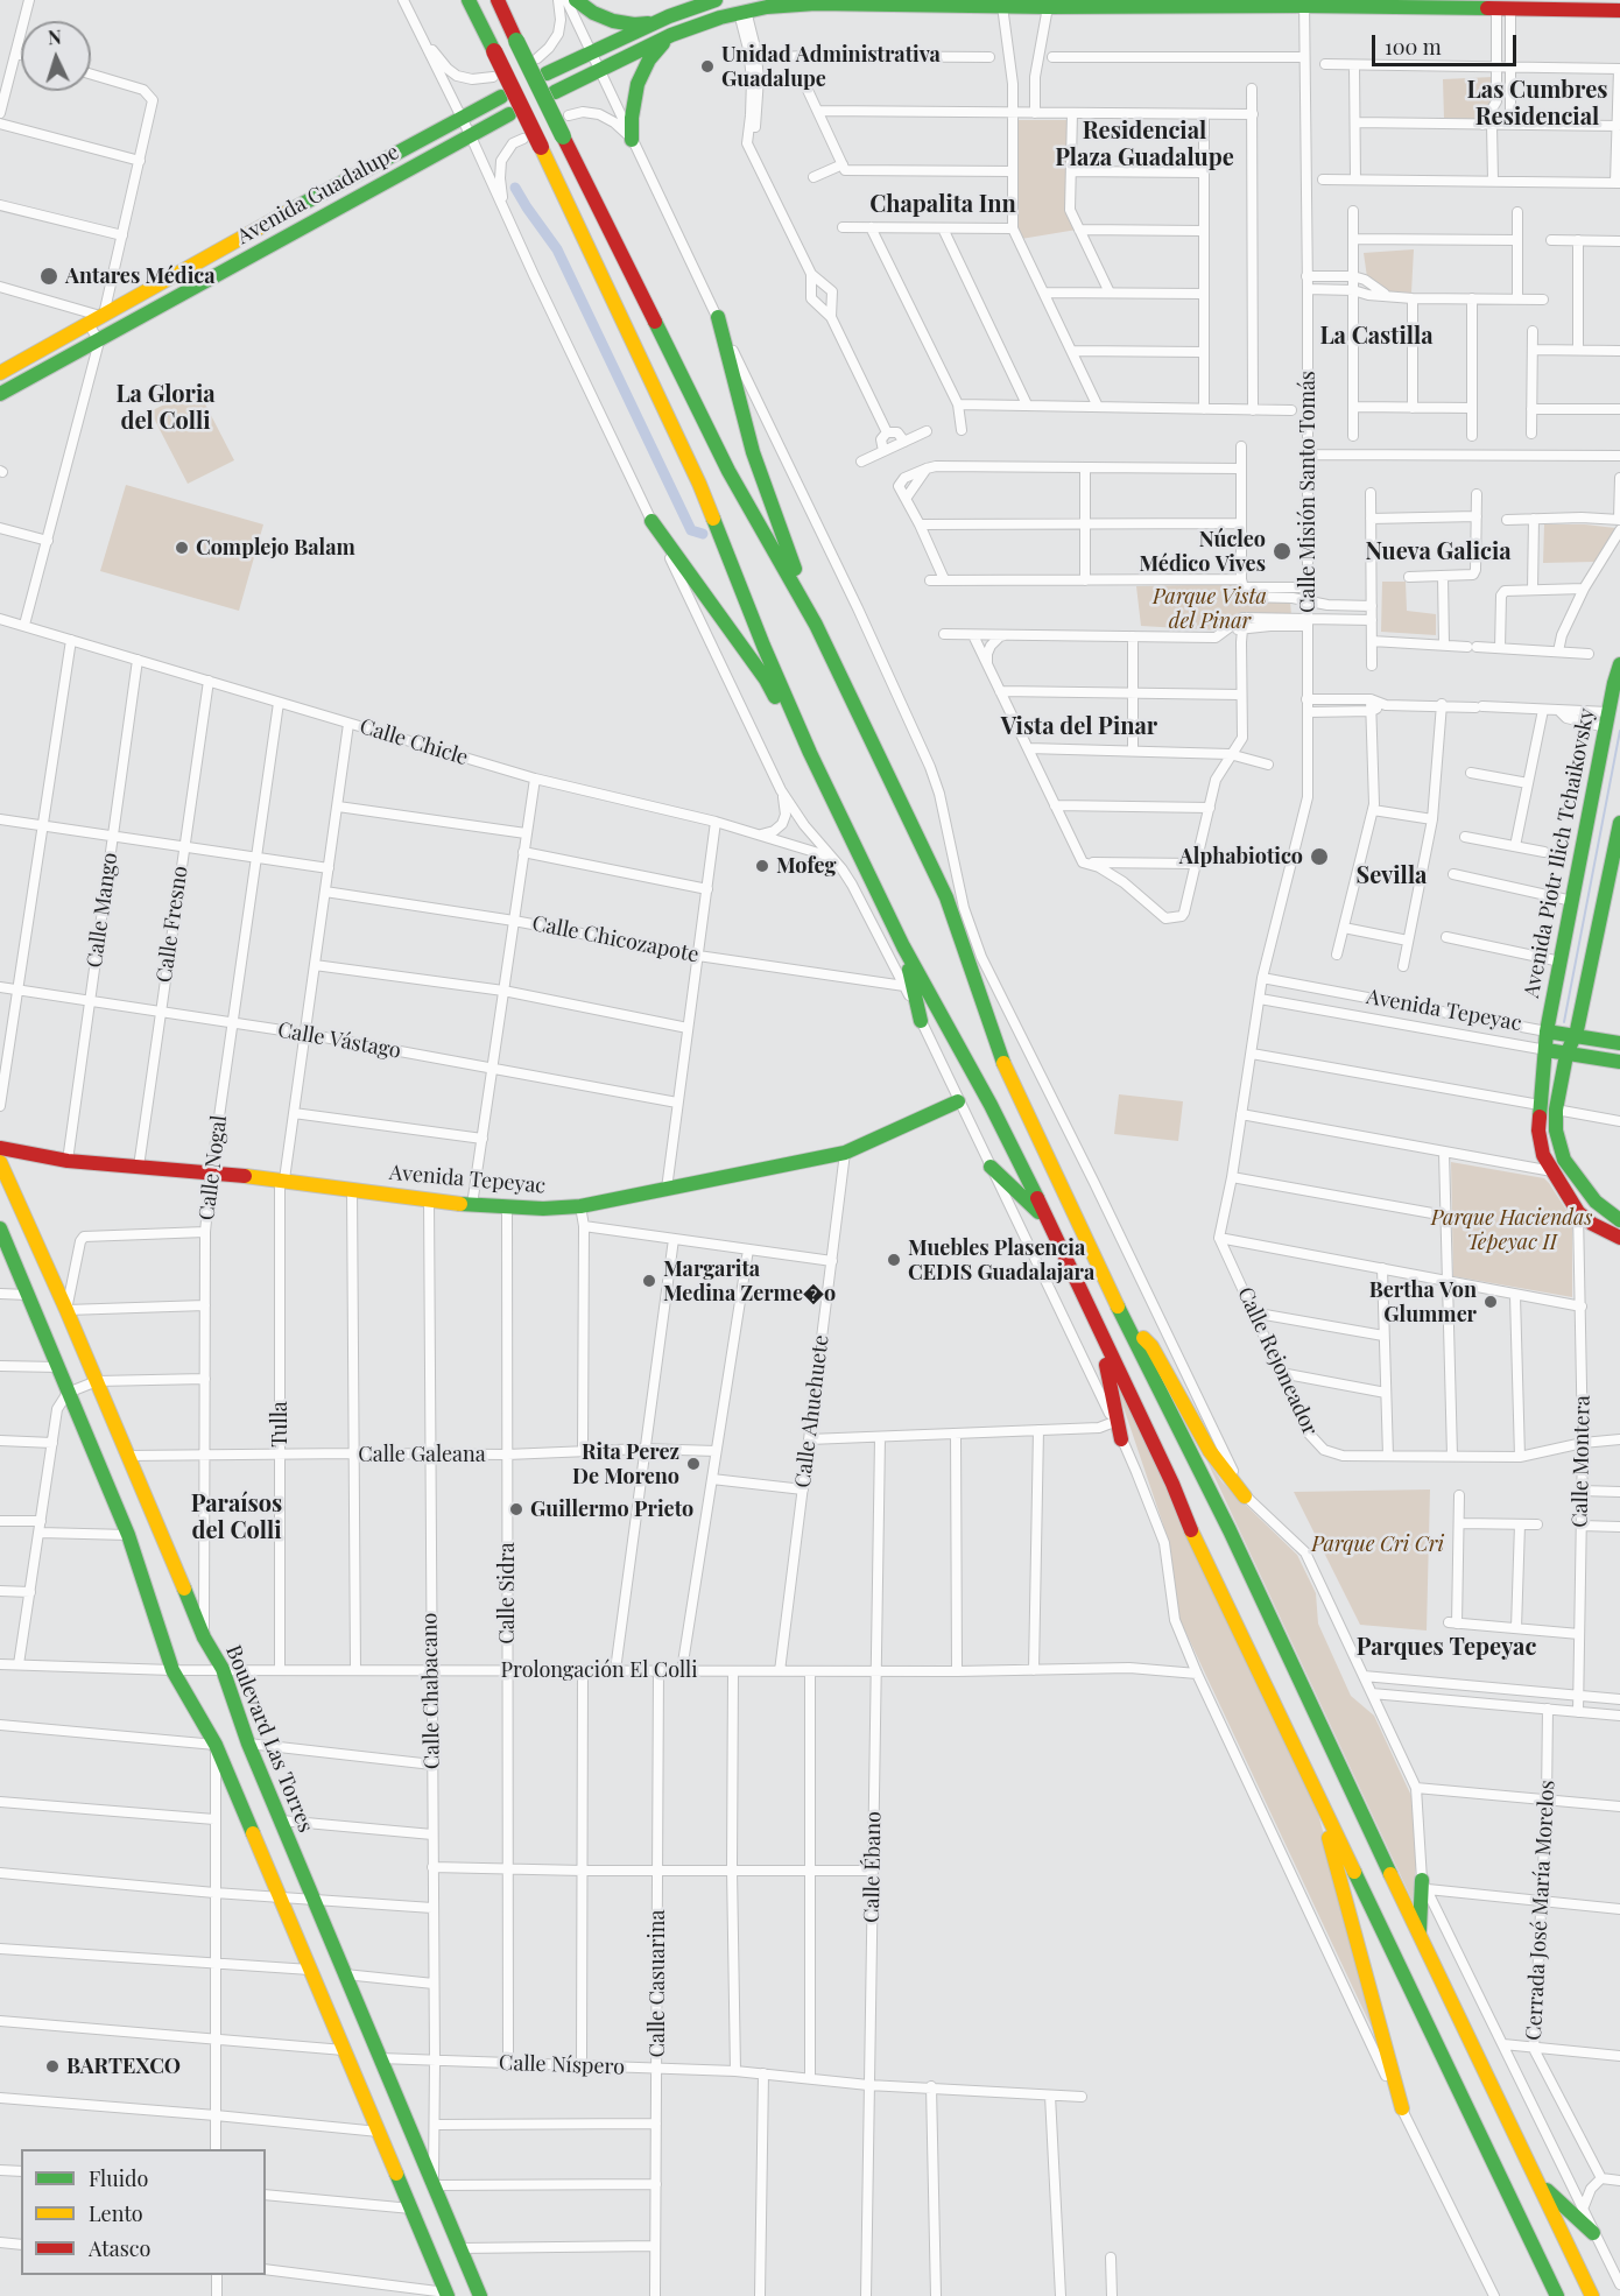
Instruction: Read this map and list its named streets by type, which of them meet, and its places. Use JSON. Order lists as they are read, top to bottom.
{
  "streets": {
    "main road": [
      "Avenida Guadalupe",
      "Avenida Piotr Ilich Tchaikovsky",
      "Avenida Tepeyac",
      "Boulevard Las Torres"
    ],
    "street": [
      "Calle Misión Santo Tomás",
      "Calle Chicle",
      "Calle Mango",
      "Calle Fresno",
      "Calle Chicozapote",
      "Calle Vástago",
      "Calle Nogal",
      "Calle Rejoneador",
      "Calle Ahuehuete",
      "Tulla",
      "Calle Galeana",
      "Calle Montera",
      "Calle Sidra",
      "Prolongación El Colli",
      "Calle Chabacano",
      "Calle Ébano",
      "Cerrada José María Morelos",
      "Calle Casuarina",
      "Calle Níspero"
    ]
  },
  "crossings": [
    ["Calle Misión Santo Tomás", "Avenida Tepeyac"],
    ["Calle Chicle", "Calle Mango"],
    ["Calle Chicle", "Calle Fresno"],
    ["Calle Chicle", "Calle Nogal"],
    ["Calle Chicle", "Tulla"],
    ["Avenida Piotr Ilich Tchaikovsky", "Avenida Tepeyac"],
    ["Avenida Piotr Ilich Tchaikovsky", "Calle Montera"],
    ["Calle Mango", "Avenida Tepeyac"],
    ["Calle Mango", "Calle Vástago"],
    ["Calle Fresno", "Avenida Tepeyac"],
    ["Calle Fresno", "Calle Vástago"],
    ["Calle Chicozapote", "Tulla"],
    ["Avenida Tepeyac", "Calle Nogal"],
    ["Avenida Tepeyac", "Calle Ahuehuete"],
    ["Avenida Tepeyac", "Tulla"],
    ["Avenida Tepeyac", "Calle Sidra"],
    ["Avenida Tepeyac", "Calle Chabacano"],
    ["Calle Vástago", "Calle Nogal"],
    ["Calle Vástago", "Tulla"],
    ["Calle Nogal", "Calle Galeana"],
    ["Calle Nogal", "Boulevard Las Torres"],
    ["Calle Rejoneador", "Calle Montera"],
    ["Calle Ahuehuete", "Prolongación El Colli"],
    ["Tulla", "Calle Galeana"],
    ["Tulla", "Prolongación El Colli"],
    ["Calle Galeana", "Calle Sidra"],
    ["Calle Galeana", "Calle Chabacano"],
    ["Calle Galeana", "Boulevard Las Torres"],
    ["Calle Sidra", "Prolongación El Colli"],
    ["Calle Sidra", "Calle Níspero"],
    ["Prolongación El Colli", "Calle Chabacano"],
    ["Prolongación El Colli", "Boulevard Las Torres"],
    ["Prolongación El Colli", "Calle Ébano"],
    ["Prolongación El Colli", "Calle Casuarina"],
    ["Calle Chabacano", "Boulevard Las Torres"],
    ["Calle Chabacano", "Calle Níspero"],
    ["Boulevard Las Torres", "Calle Níspero"],
    ["Calle Ébano", "Calle Níspero"],
    ["Calle Casuarina", "Calle Níspero"]
  ],
  "districts": [
    "Las Cumbres Residencial",
    "Residencial Plaza Guadalupe",
    "Chapalita Inn",
    "La Castilla",
    "La Gloria del Colli",
    "Nueva Galicia",
    "Vista del Pinar",
    "Sevilla",
    "Paraísos del Colli",
    "Parques Tepeyac"
  ],
  "parks": ["Parque Vista del Pinar", "Parque Haciendas Tepeyac II", "Parque Cri Cri"],
  "places": [
    "Unidad Administrativa Guadalupe",
    "Antares Médica",
    "Complejo Balam",
    "Núcleo Médico Vives",
    "Alphabiotico",
    "Mofeg",
    "Muebles Plasencia CEDIS Guadalajara",
    "Margarita Medina Zerme�o",
    "Bertha Von Glummer",
    "Rita Perez De Moreno",
    "Guillermo Prieto",
    "BARTEXCO"
  ],
  "legend": ["Fluido", "Lento", "Atasco"],
  "scale_bar": "100 m",
  "north": "top"
}
